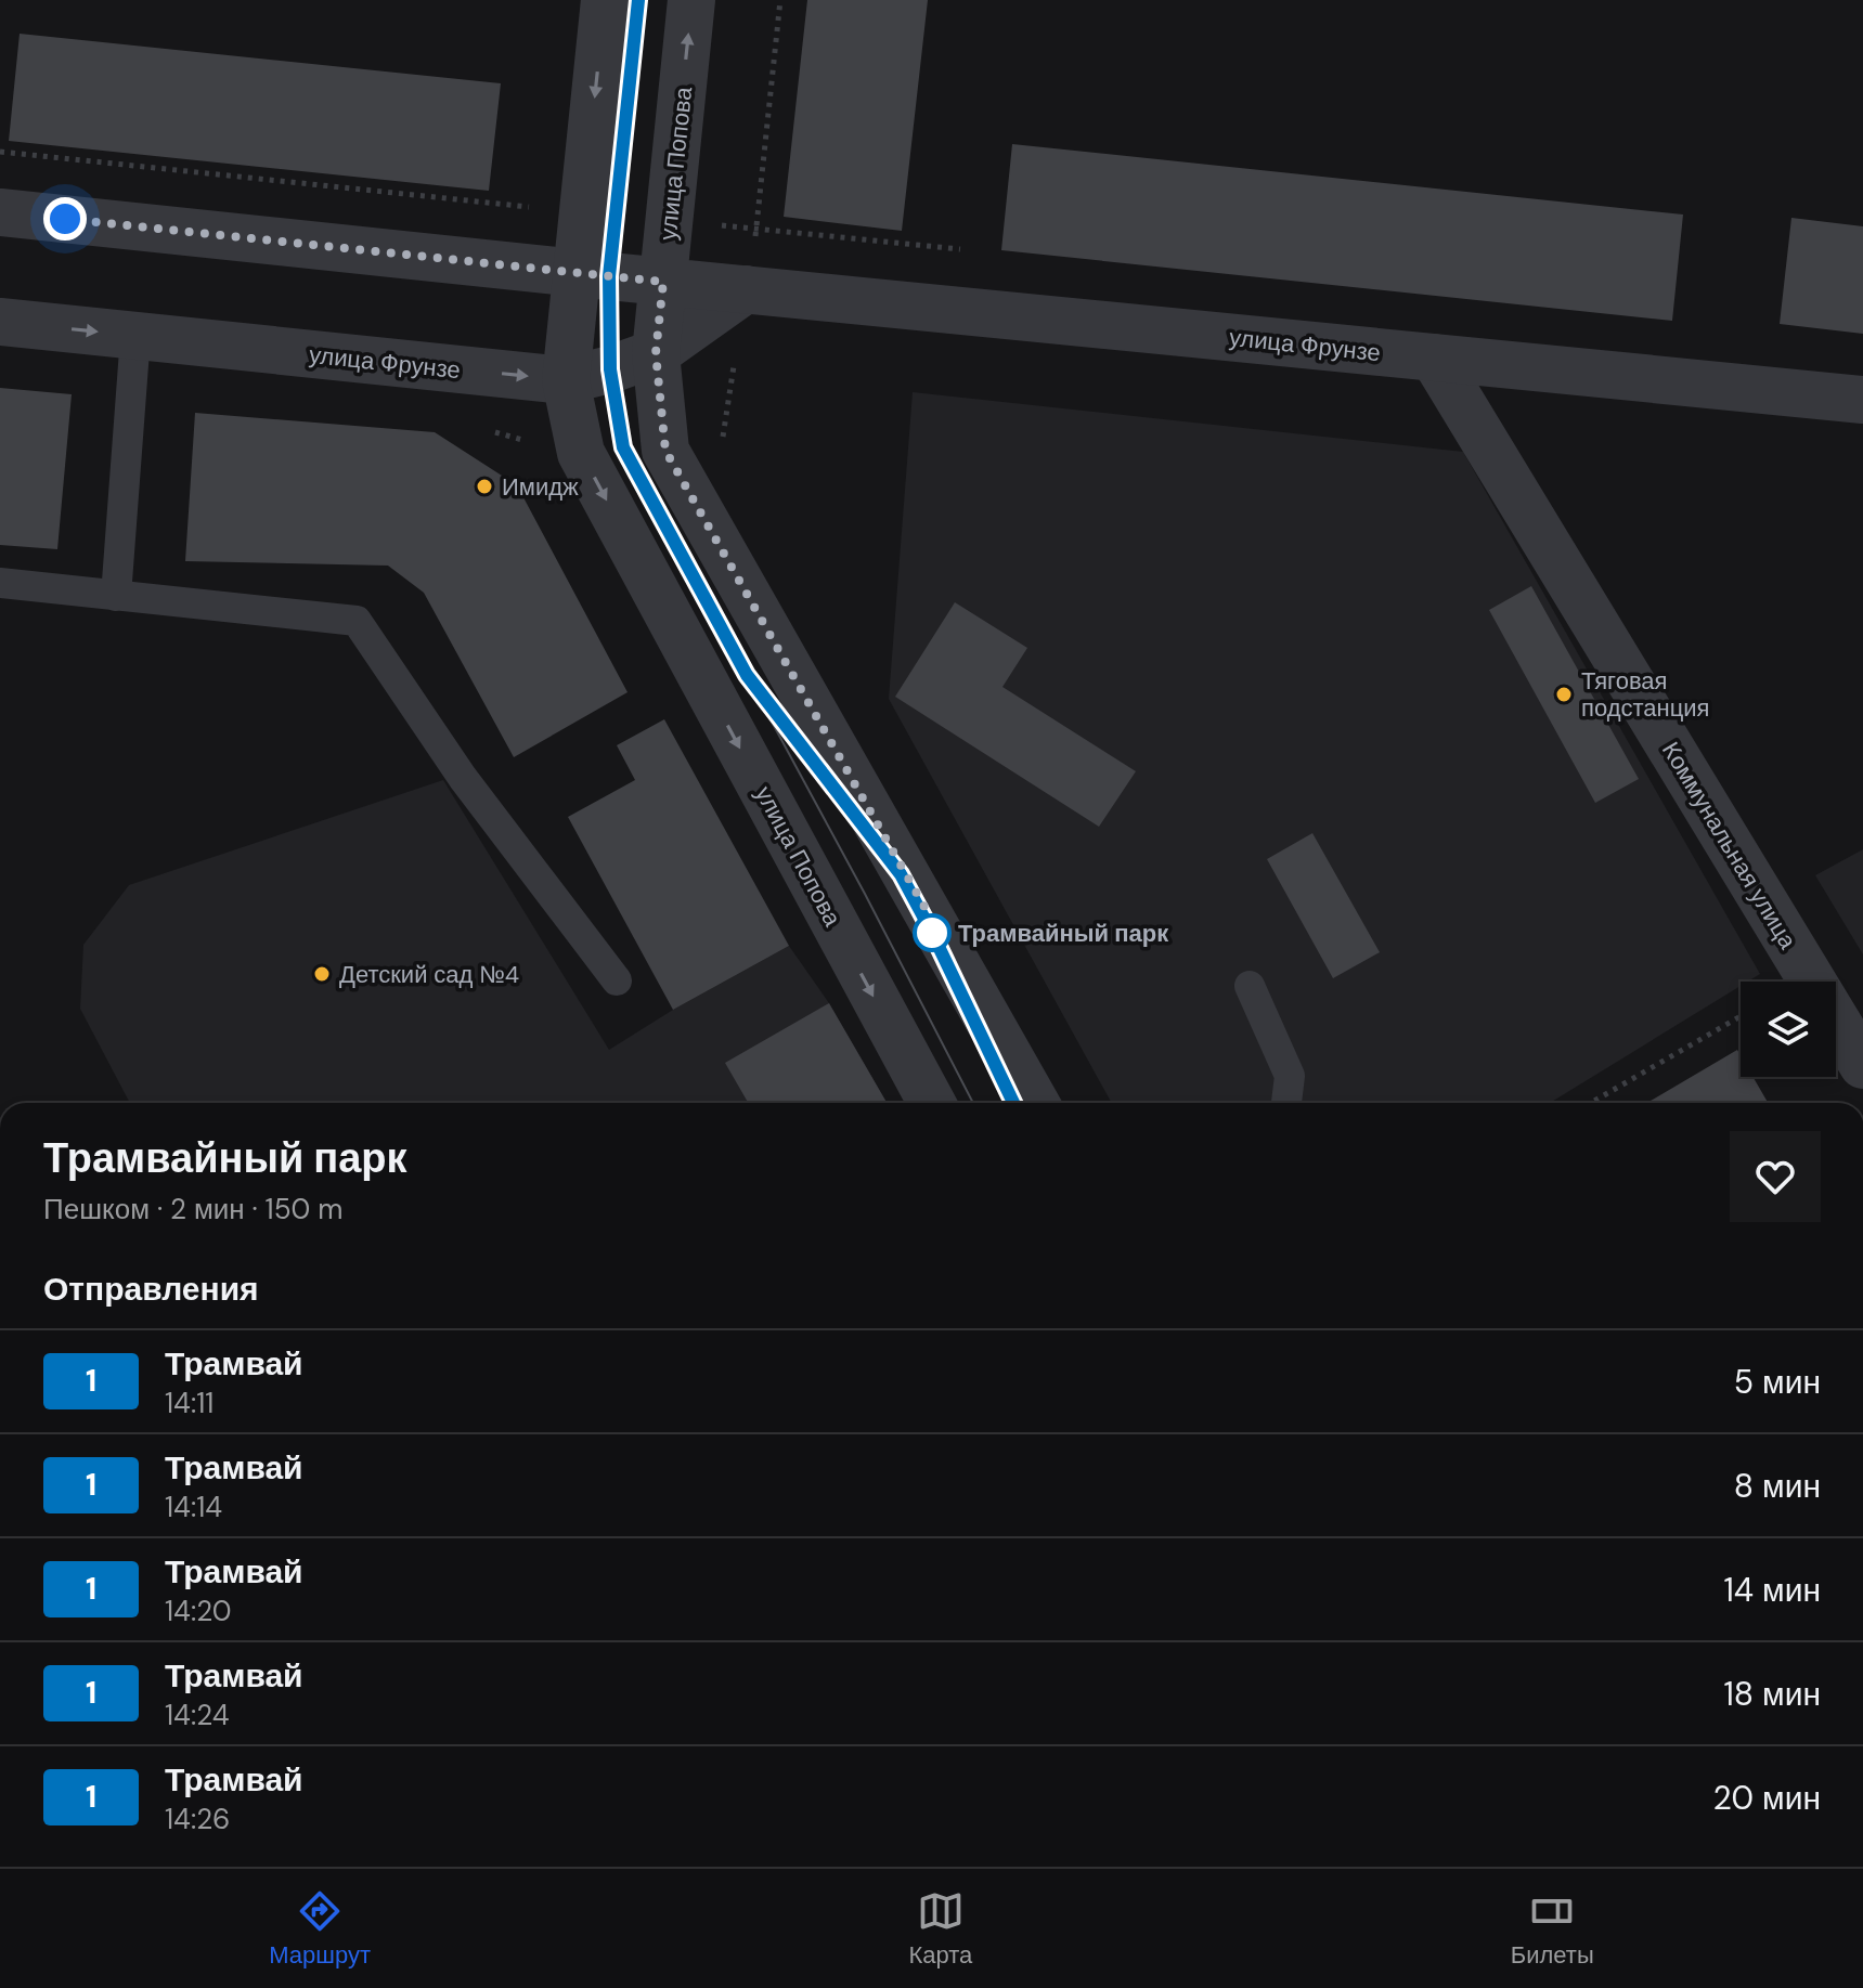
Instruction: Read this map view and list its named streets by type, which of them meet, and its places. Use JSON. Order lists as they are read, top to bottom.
{
  "streets": {
    "street": ["улица Попова", "улица Фрунзе", "Коммунальная улица"]
  },
  "crossings": [
    ["улица Попова", "улица Фрунзе"],
    ["улица Фрунзе", "Коммунальная улица"]
  ],
  "places": [
    "Имидж",
    "Тяговая подстанция",
    "Трамвайный парк",
    "Детский сад №4"
  ],
  "lines": ["tram line 1"],
  "page": {
    "heading": [
      ["Трамвайный парк", "Пешком · 2 мин · 150 m"],
      "Отправления"
    ],
    "list": [
      {
        "mark": "1",
        "name": "Трамвай",
        "note": "14:11",
        "value": "5 мин"
      },
      {
        "mark": "1",
        "name": "Трамвай",
        "note": "14:14",
        "value": "8 мин"
      },
      {
        "mark": "1",
        "name": "Трамвай",
        "note": "14:20",
        "value": "14 мин"
      },
      {
        "mark": "1",
        "name": "Трамвай",
        "note": "14:24",
        "value": "18 мин"
      },
      {
        "mark": "1",
        "name": "Трамвай",
        "note": "14:26",
        "value": "20 мин"
      }
    ],
    "tabs": ["Маршрут", "Карта", "Билеты"]
  }
}
